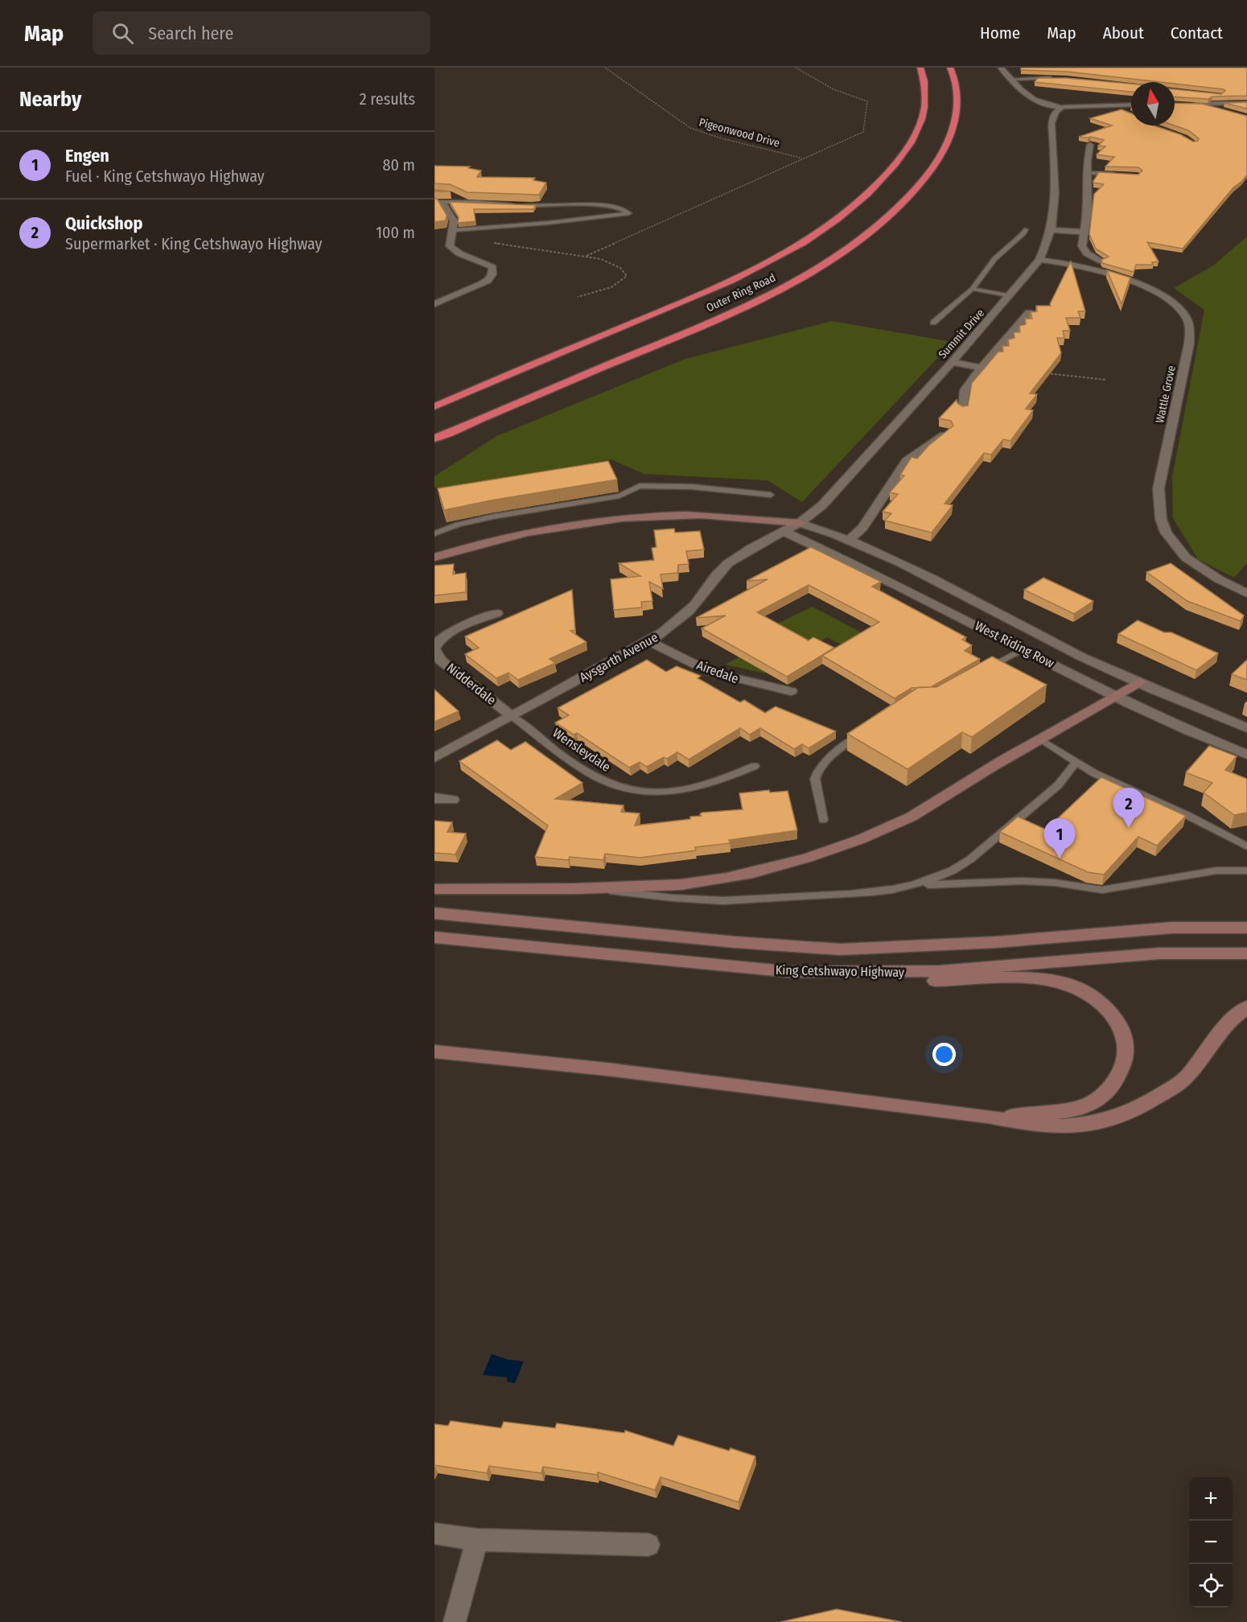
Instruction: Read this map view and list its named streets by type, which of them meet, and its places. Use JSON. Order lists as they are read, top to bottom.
{
  "streets": {
    "highway": ["Outer Ring Road"],
    "main road": ["King Cetshwayo Highway"],
    "street": [
      "Summit Drive",
      "Wattle Grove",
      "West Riding Row",
      "Aysgarth Avenue",
      "Airedale",
      "Nidderdale"
    ],
    "lane": ["Wensleydale"],
    "path": ["Pigeonwood Drive"]
  },
  "crossings": [
    ["Summit Drive", "Wattle Grove"],
    ["Summit Drive", "West Riding Row"],
    ["Summit Drive", "Aysgarth Avenue"],
    ["West Riding Row", "Aysgarth Avenue"],
    ["Aysgarth Avenue", "Airedale"],
    ["Aysgarth Avenue", "Nidderdale"],
    ["Aysgarth Avenue", "Wensleydale"],
    ["Nidderdale", "Wensleydale"]
  ],
  "north": "top",
  "page": {
    "header": "Map",
    "search": "Search here",
    "nav": [
      "Home",
      "Map",
      "About",
      "Contact"
    ],
    "heading": ["Nearby", "2 results"],
    "list": [
      {
        "mark": "1",
        "name": "Engen",
        "note": "Fuel · King Cetshwayo Highway",
        "value": "80 m"
      },
      {
        "mark": "2",
        "name": "Quickshop",
        "note": "Supermarket · King Cetshwayo Highway",
        "value": "100 m"
      }
    ],
    "pins": ["2", "1"],
    "map_buttons": ["+", "−"]
  }
}
